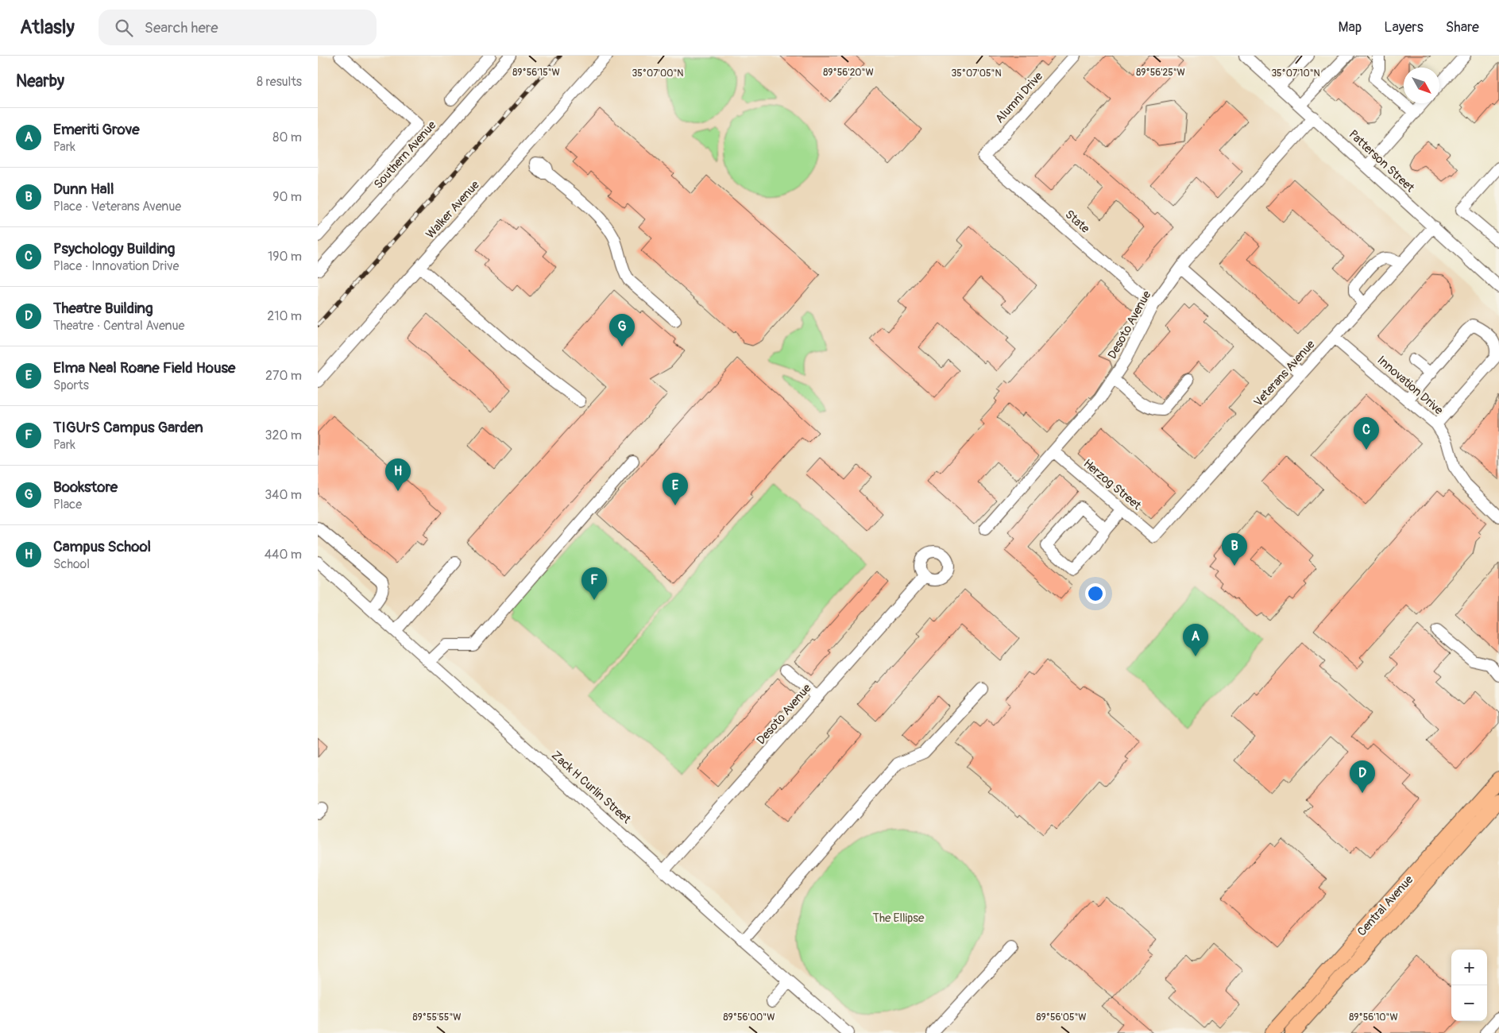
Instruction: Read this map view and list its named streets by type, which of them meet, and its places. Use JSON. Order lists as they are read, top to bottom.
{
  "streets": {
    "main road": ["Central Avenue"],
    "street": [
      "Alumni Drive",
      "Southern Avenue",
      "Patterson Street",
      "Walker Avenue",
      "State",
      "Desoto Avenue",
      "Veterans Avenue",
      "Innovation Drive",
      "Herzog Street",
      "Zack H Curlin Street"
    ]
  },
  "crossings": [
    ["Alumni Drive", "State"],
    ["Patterson Street", "Desoto Avenue"],
    ["Patterson Street", "Veterans Avenue"],
    ["State", "Desoto Avenue"],
    ["Desoto Avenue", "Herzog Street"],
    ["Desoto Avenue", "Zack H Curlin Street"],
    ["Veterans Avenue", "Innovation Drive"],
    ["Veterans Avenue", "Herzog Street"]
  ],
  "parks": ["The Ellipse"],
  "north": "bottom right",
  "page": {
    "header": "Atlasly",
    "search": "Search here",
    "nav": ["Map", "Layers", "Share"],
    "heading": ["Nearby", "8 results"],
    "list": [
      {
        "mark": "A",
        "name": "Emeriti Grove",
        "note": "Park",
        "value": "80 m"
      },
      {
        "mark": "B",
        "name": "Dunn Hall",
        "note": "Place · Veterans Avenue",
        "value": "90 m"
      },
      {
        "mark": "C",
        "name": "Psychology Building",
        "note": "Place · Innovation Drive",
        "value": "190 m"
      },
      {
        "mark": "D",
        "name": "Theatre Building",
        "note": "Theatre · Central Avenue",
        "value": "210 m"
      },
      {
        "mark": "E",
        "name": "Elma Neal Roane Field House",
        "note": "Sports",
        "value": "270 m"
      },
      {
        "mark": "F",
        "name": "TIGUrS Campus Garden",
        "note": "Park",
        "value": "320 m"
      },
      {
        "mark": "G",
        "name": "Bookstore",
        "note": "Place",
        "value": "340 m"
      },
      {
        "mark": "H",
        "name": "Campus School",
        "note": "School",
        "value": "440 m"
      }
    ],
    "pins": [
      "G",
      "C",
      "H",
      "E",
      "B",
      "F",
      "A",
      "D"
    ],
    "map_buttons": ["+", "−"]
  },
  "coordinates": [
    "89°56'15\"W",
    "89°56'20\"W",
    "89°56'25\"W",
    "35°07'00\"N",
    "35°07'05\"N",
    "35°07'10\"N",
    "89°55'55\"W",
    "89°56'00\"W",
    "89°56'05\"W",
    "89°56'10\"W"
  ]
}
